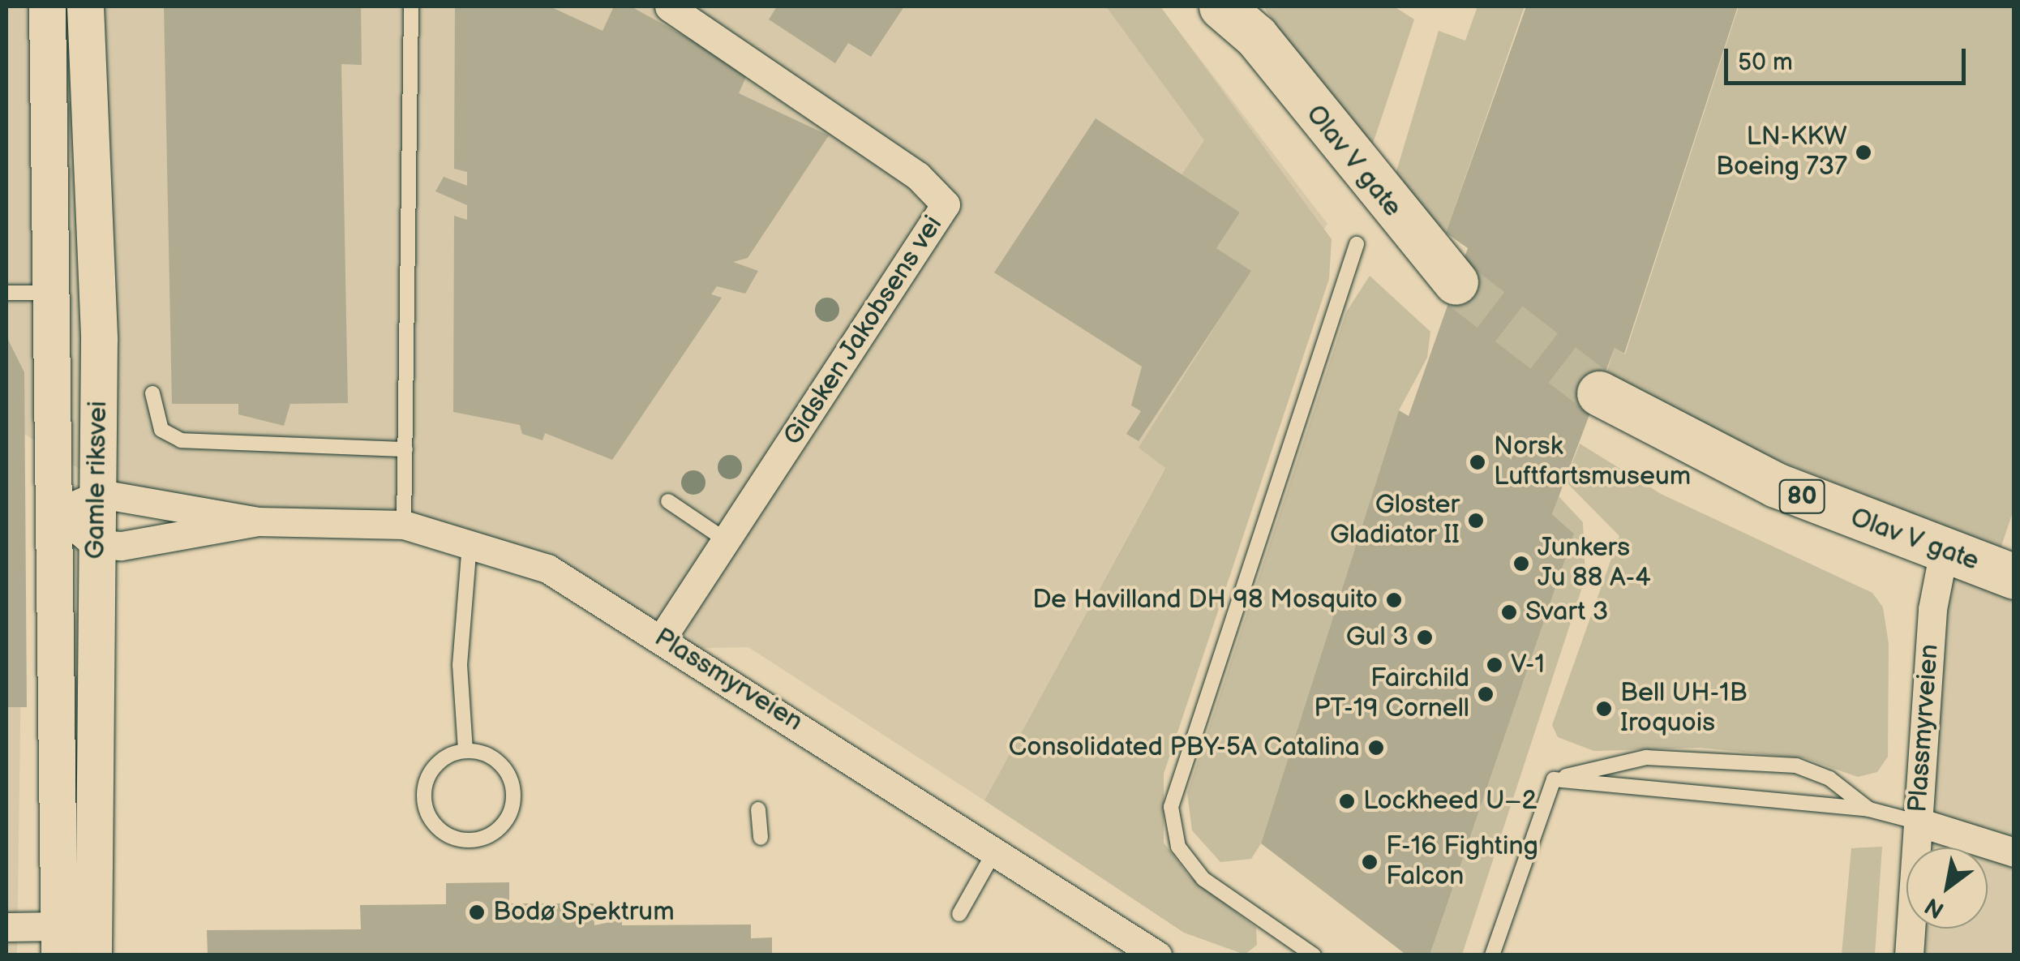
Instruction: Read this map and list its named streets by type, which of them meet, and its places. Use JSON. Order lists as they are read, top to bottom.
{
  "streets": {
    "highway": ["Olav V gate", "80"],
    "street": ["Gidsken Jakobsens vei", "Gamle riksvei", "Plassmyrveien"]
  },
  "crossings": [
    ["Olav V gate", "Plassmyrveien"],
    ["Gidsken Jakobsens vei", "Plassmyrveien"],
    ["Gamle riksvei", "Plassmyrveien"]
  ],
  "places": [
    "LN-KKW Boeing 737",
    "Norsk Luftfartsmuseum",
    "Gloster Gladiator II",
    "Junkers Ju 88 A-4",
    "De Havilland DH 98 Mosquito",
    "Svart 3",
    "Gul 3",
    "V-1",
    "Fairchild PT-19 Cornell",
    "Bell UH-1B Iroquois",
    "Consolidated PBY-5A Catalina",
    "Lockheed U–2",
    "F-16 Fighting Falcon",
    "Bodø Spektrum"
  ],
  "scale_bar": "50 m",
  "north": "bottom left"
}
